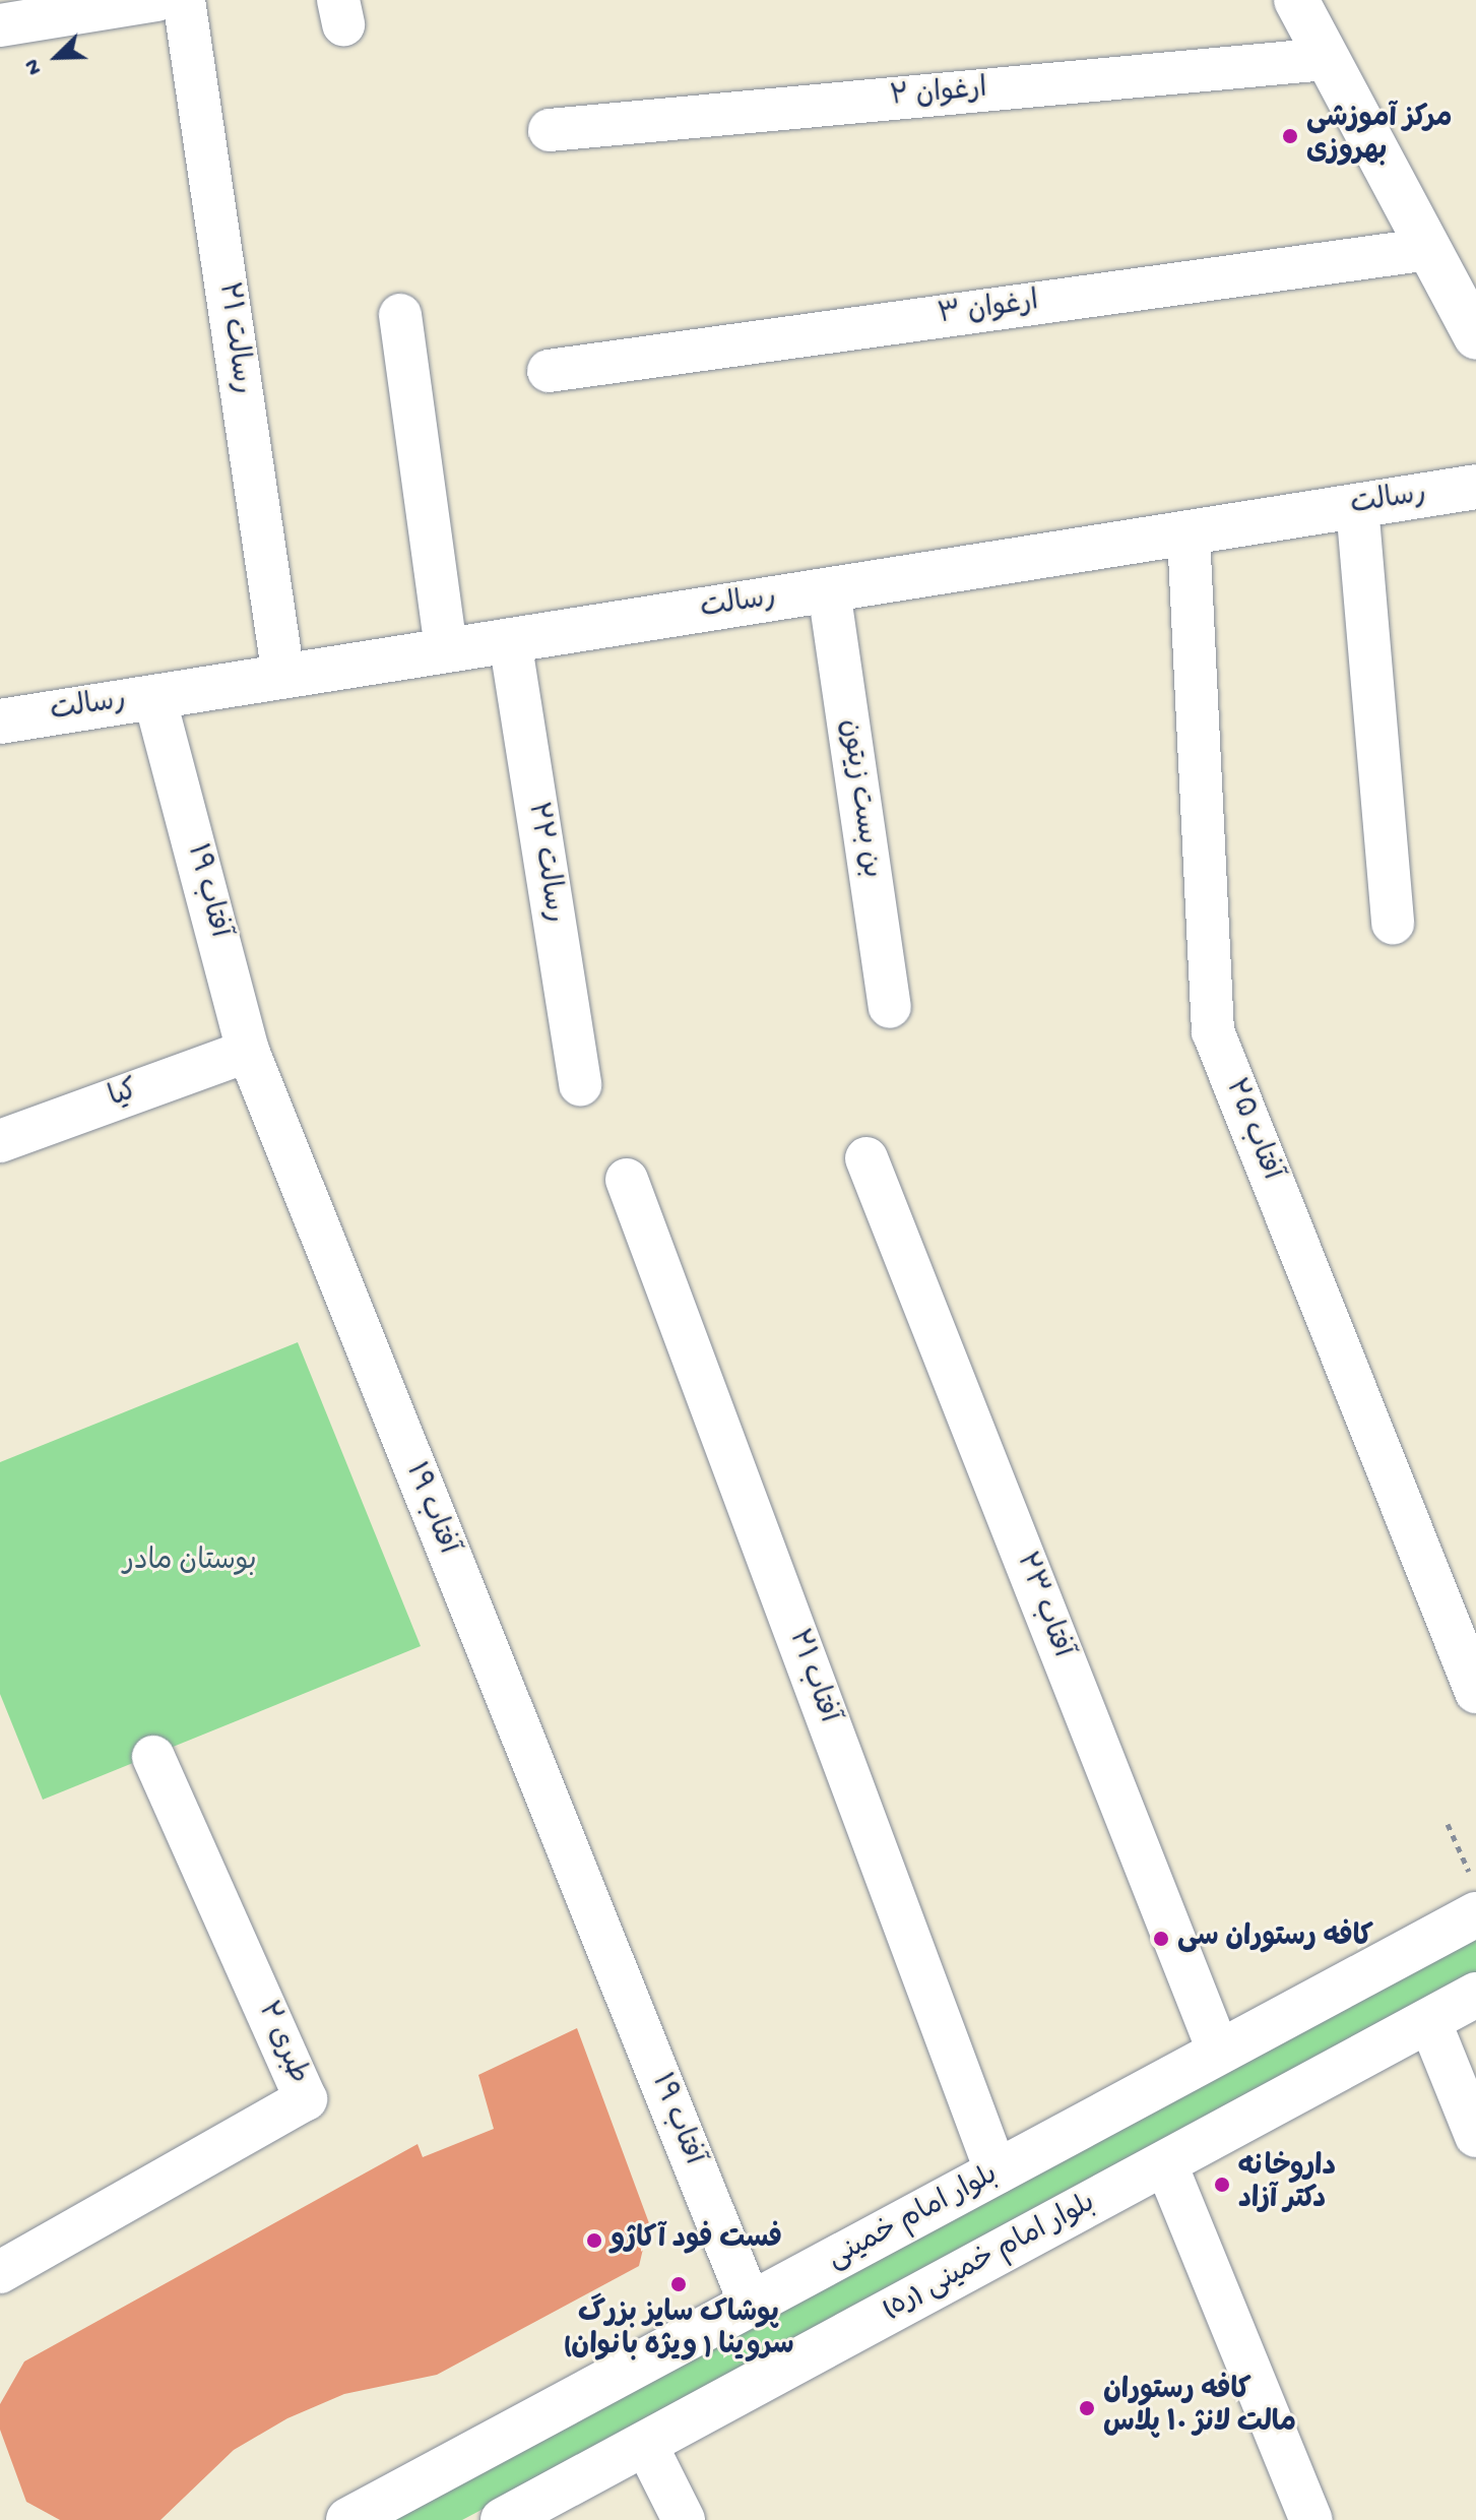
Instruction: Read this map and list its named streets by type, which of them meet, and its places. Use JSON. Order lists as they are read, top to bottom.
{
  "streets": {
    "main road": ["رسالت", "بلوار امام خمینی", "بلوار امام خمینی (ره)"],
    "street": [
      "ارغوان ۲",
      "ارغوان ۳",
      "رسالت ۲۱",
      "بن بست زیتون",
      "رسالت ۲۲",
      "آفتاب ۱۹",
      "کیا",
      "آفتاب ۲۵",
      "آفتاب ۲۳",
      "آفتاب ۲۱",
      "طبری ۲"
    ]
  },
  "crossings": [
    ["رسالت ۲۱", "رسالت"],
    ["رسالت", "بن بست زیتون"],
    ["رسالت", "رسالت ۲۲"],
    ["رسالت", "آفتاب ۱۹"],
    ["رسالت", "آفتاب ۲۵"],
    ["آفتاب ۱۹", "کیا"],
    ["آفتاب ۱۹", "بلوار امام خمینی"],
    ["آفتاب ۲۳", "بلوار امام خمینی"],
    ["آفتاب ۲۱", "بلوار امام خمینی"]
  ],
  "parks": ["بوستان مادر"],
  "places": [
    "مرکز آموزشی بهروزی",
    "کافه رستوران سی",
    "داروخانه دکتر آزاد",
    "فست فود آکاژو",
    "پوشاک سایز بزرگ سروینا ( ویژه بانوان)",
    "کافه رستوران مالت لانژ ۱۰ پلاس"
  ],
  "north": "bottom left"
}
